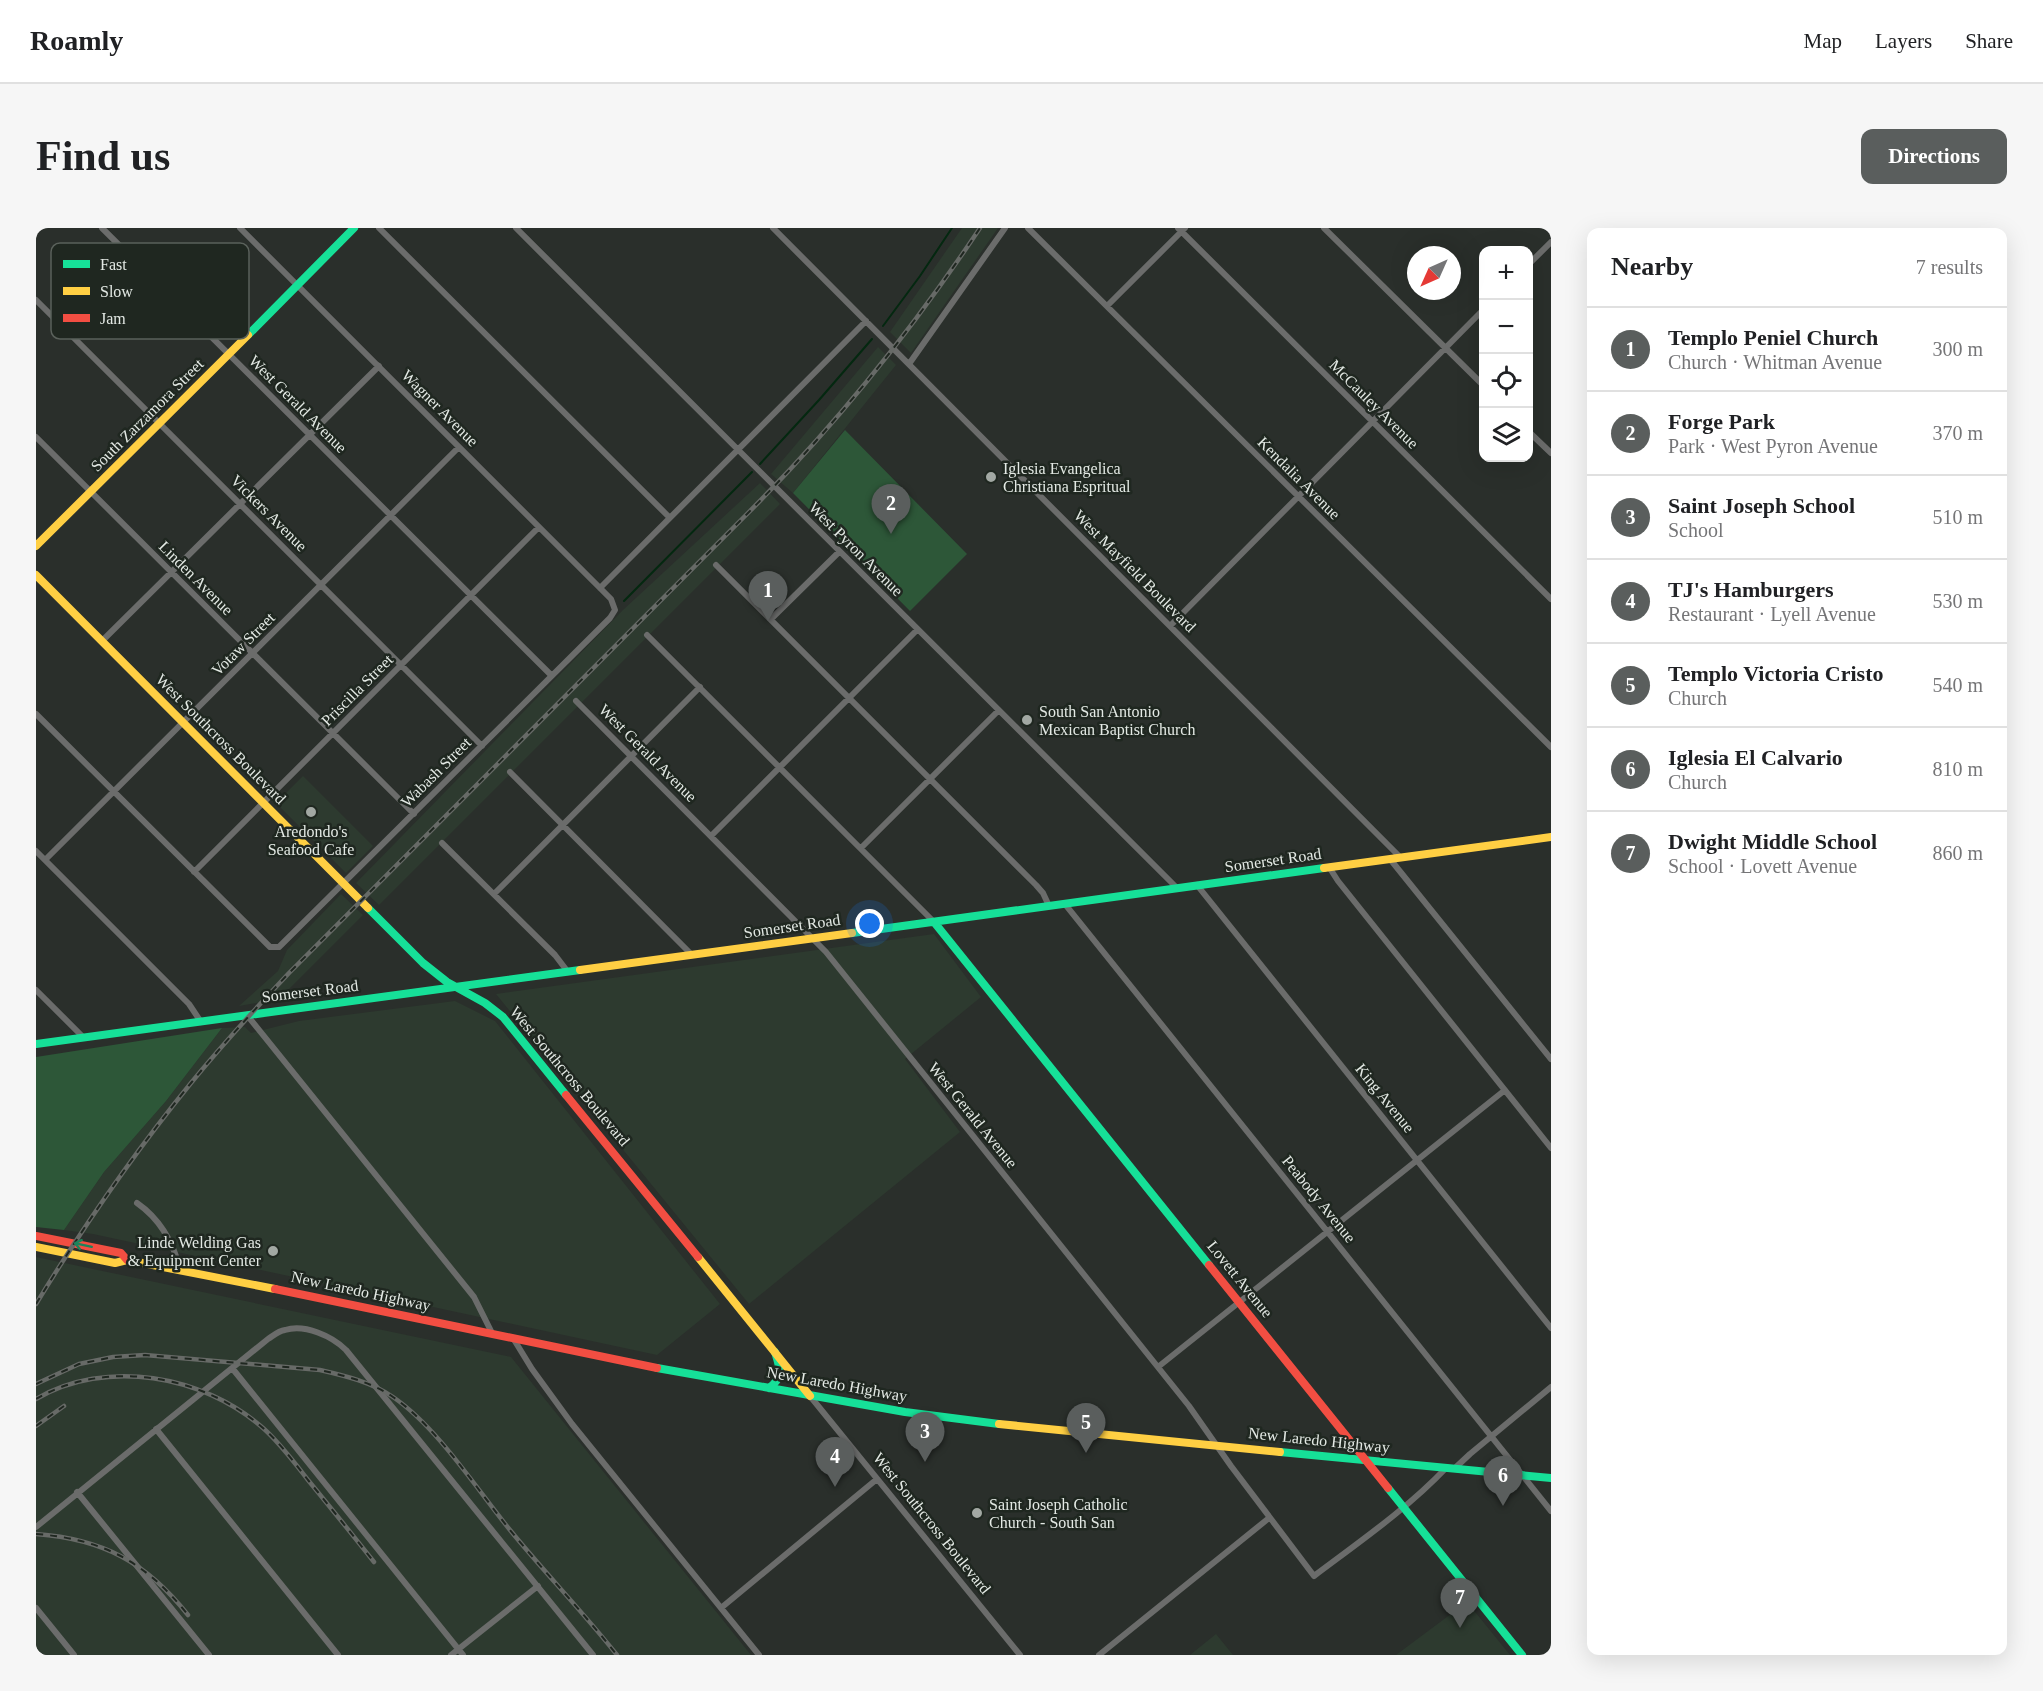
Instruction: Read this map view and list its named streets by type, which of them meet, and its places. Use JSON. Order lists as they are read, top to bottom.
{
  "streets": {
    "main road": [
      "South Zarzamora Street",
      "West Southcross Boulevard",
      "Somerset Road",
      "Lovett Avenue",
      "New Laredo Highway"
    ],
    "street": [
      "West Gerald Avenue",
      "McCauley Avenue",
      "Wagner Avenue",
      "Kendalia Avenue",
      "Vickers Avenue",
      "West Pyron Avenue",
      "West Mayfield Boulevard",
      "Linden Avenue",
      "Votaw Street",
      "Priscilla Street",
      "Wabash Street",
      "King Avenue",
      "Peabody Avenue"
    ]
  },
  "crossings": [
    ["West Gerald Avenue", "South Zarzamora Street"],
    ["West Gerald Avenue", "Votaw Street"],
    ["West Gerald Avenue", "Priscilla Street"],
    ["West Gerald Avenue", "Wabash Street"],
    ["West Gerald Avenue", "Somerset Road"],
    ["West Gerald Avenue", "Lovett Avenue"],
    ["West Gerald Avenue", "New Laredo Highway"],
    ["Wagner Avenue", "South Zarzamora Street"],
    ["Wagner Avenue", "Votaw Street"],
    ["Wagner Avenue", "Priscilla Street"],
    ["Wagner Avenue", "Wabash Street"],
    ["South Zarzamora Street", "Vickers Avenue"],
    ["South Zarzamora Street", "Linden Avenue"],
    ["Vickers Avenue", "Votaw Street"],
    ["Vickers Avenue", "Priscilla Street"],
    ["Vickers Avenue", "Wabash Street"],
    ["West Pyron Avenue", "Somerset Road"],
    ["West Mayfield Boulevard", "Somerset Road"],
    ["Linden Avenue", "Votaw Street"],
    ["Linden Avenue", "Priscilla Street"],
    ["Linden Avenue", "Wabash Street"],
    ["Votaw Street", "West Southcross Boulevard"],
    ["Priscilla Street", "West Southcross Boulevard"],
    ["Priscilla Street", "Wabash Street"],
    ["West Southcross Boulevard", "Wabash Street"],
    ["West Southcross Boulevard", "Somerset Road"],
    ["West Southcross Boulevard", "New Laredo Highway"],
    ["Somerset Road", "King Avenue"],
    ["Somerset Road", "Peabody Avenue"],
    ["Somerset Road", "Lovett Avenue"],
    ["Peabody Avenue", "New Laredo Highway"],
    ["Lovett Avenue", "New Laredo Highway"]
  ],
  "places": [
    "Iglesia Evangelica Christiana Espritual",
    "South San Antonio Mexican Baptist Church",
    "Aredondo's Seafood Cafe",
    "Linde Welding Gas & Equipment Center",
    "Saint Joseph Catholic Church - South San"
  ],
  "legend": ["Fast", "Slow", "Jam"],
  "north": "bottom left",
  "page": {
    "header": "Roamly",
    "nav": ["Map", "Layers", "Share"],
    "buttons": "Directions",
    "title": "Find us",
    "heading": ["Nearby", "7 results"],
    "map_buttons": ["+", "−"],
    "list": [
      {
        "mark": "1",
        "name": "Templo Peniel Church",
        "note": "Church · Whitman Avenue",
        "value": "300 m"
      },
      {
        "mark": "2",
        "name": "Forge Park",
        "note": "Park · West Pyron Avenue",
        "value": "370 m"
      },
      {
        "mark": "3",
        "name": "Saint Joseph School",
        "note": "School",
        "value": "510 m"
      },
      {
        "mark": "4",
        "name": "TJ's Hamburgers",
        "note": "Restaurant · Lyell Avenue",
        "value": "530 m"
      },
      {
        "mark": "5",
        "name": "Templo Victoria Cristo",
        "note": "Church",
        "value": "540 m"
      },
      {
        "mark": "6",
        "name": "Iglesia El Calvario",
        "note": "Church",
        "value": "810 m"
      },
      {
        "mark": "7",
        "name": "Dwight Middle School",
        "note": "School · Lovett Avenue",
        "value": "860 m"
      }
    ],
    "pins": [
      "2",
      "1",
      "5",
      "3",
      "4",
      "6",
      "7"
    ]
  }
}
